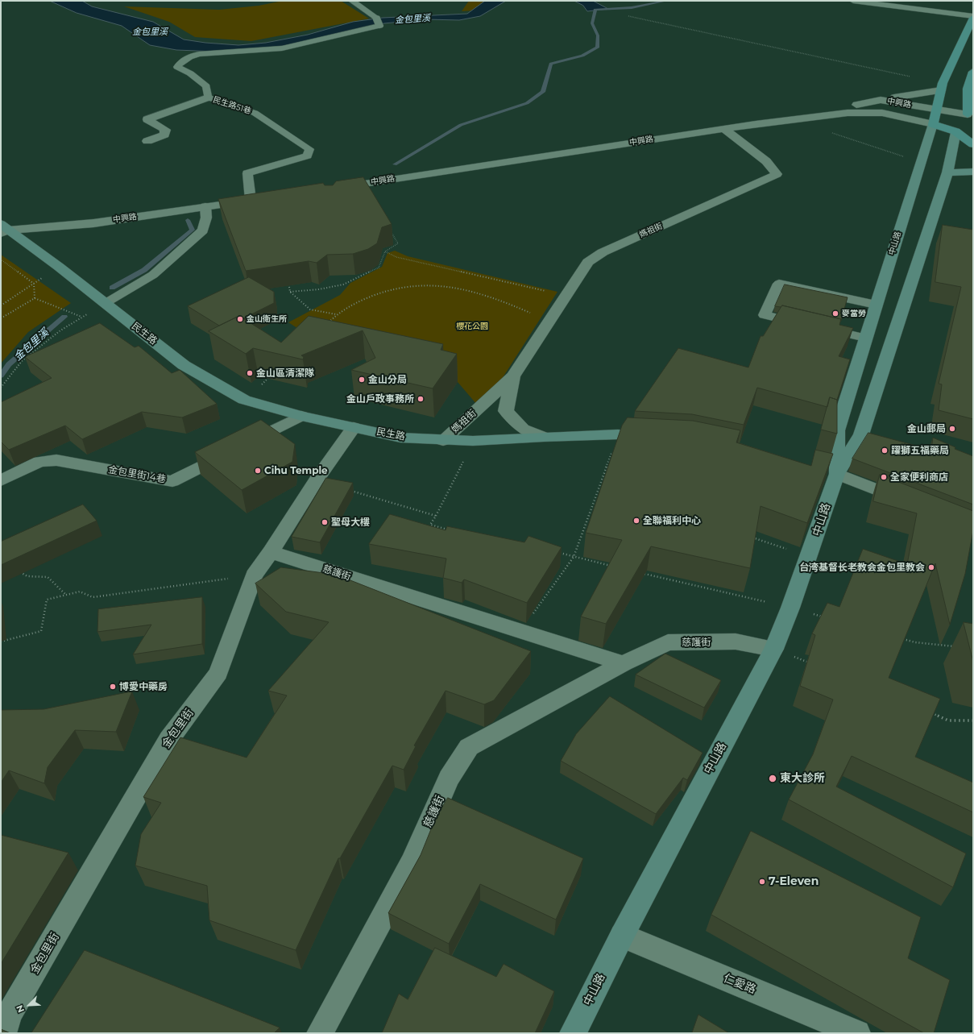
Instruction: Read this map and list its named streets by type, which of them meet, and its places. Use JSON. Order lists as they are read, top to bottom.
{
  "streets": {
    "main road": ["中山路"],
    "street": [
      "中興路",
      "媽祖街",
      "民生路",
      "金包里街14巷",
      "慈護街",
      "金包里街",
      "仁愛路"
    ],
    "lane": ["民生路51巷"]
  },
  "crossings": [
    ["中興路", "民生路51巷"],
    ["中興路", "媽祖街"],
    ["中興路", "中山路"],
    ["中興路", "民生路"],
    ["媽祖街", "民生路"],
    ["中山路", "慈護街"],
    ["中山路", "仁愛路"],
    ["民生路", "金包里街14巷"],
    ["民生路", "金包里街"],
    ["慈護街", "金包里街"]
  ],
  "water": ["金包里溪"],
  "parks": ["櫻花公園"],
  "places": [
    "麥當勞",
    "金山衛生所",
    "金山區清潔隊",
    "金山分局",
    "金山戶政事務所",
    "金山郵局",
    "躍獅五福藥局",
    "Cihu Temple",
    "全家便利商店",
    "全聯福利中心",
    "聖母大樓",
    "台湾基督长老教会金包里教会",
    "博愛中藥房",
    "東大診所",
    "7-Eleven"
  ],
  "north": "bottom left"
}
